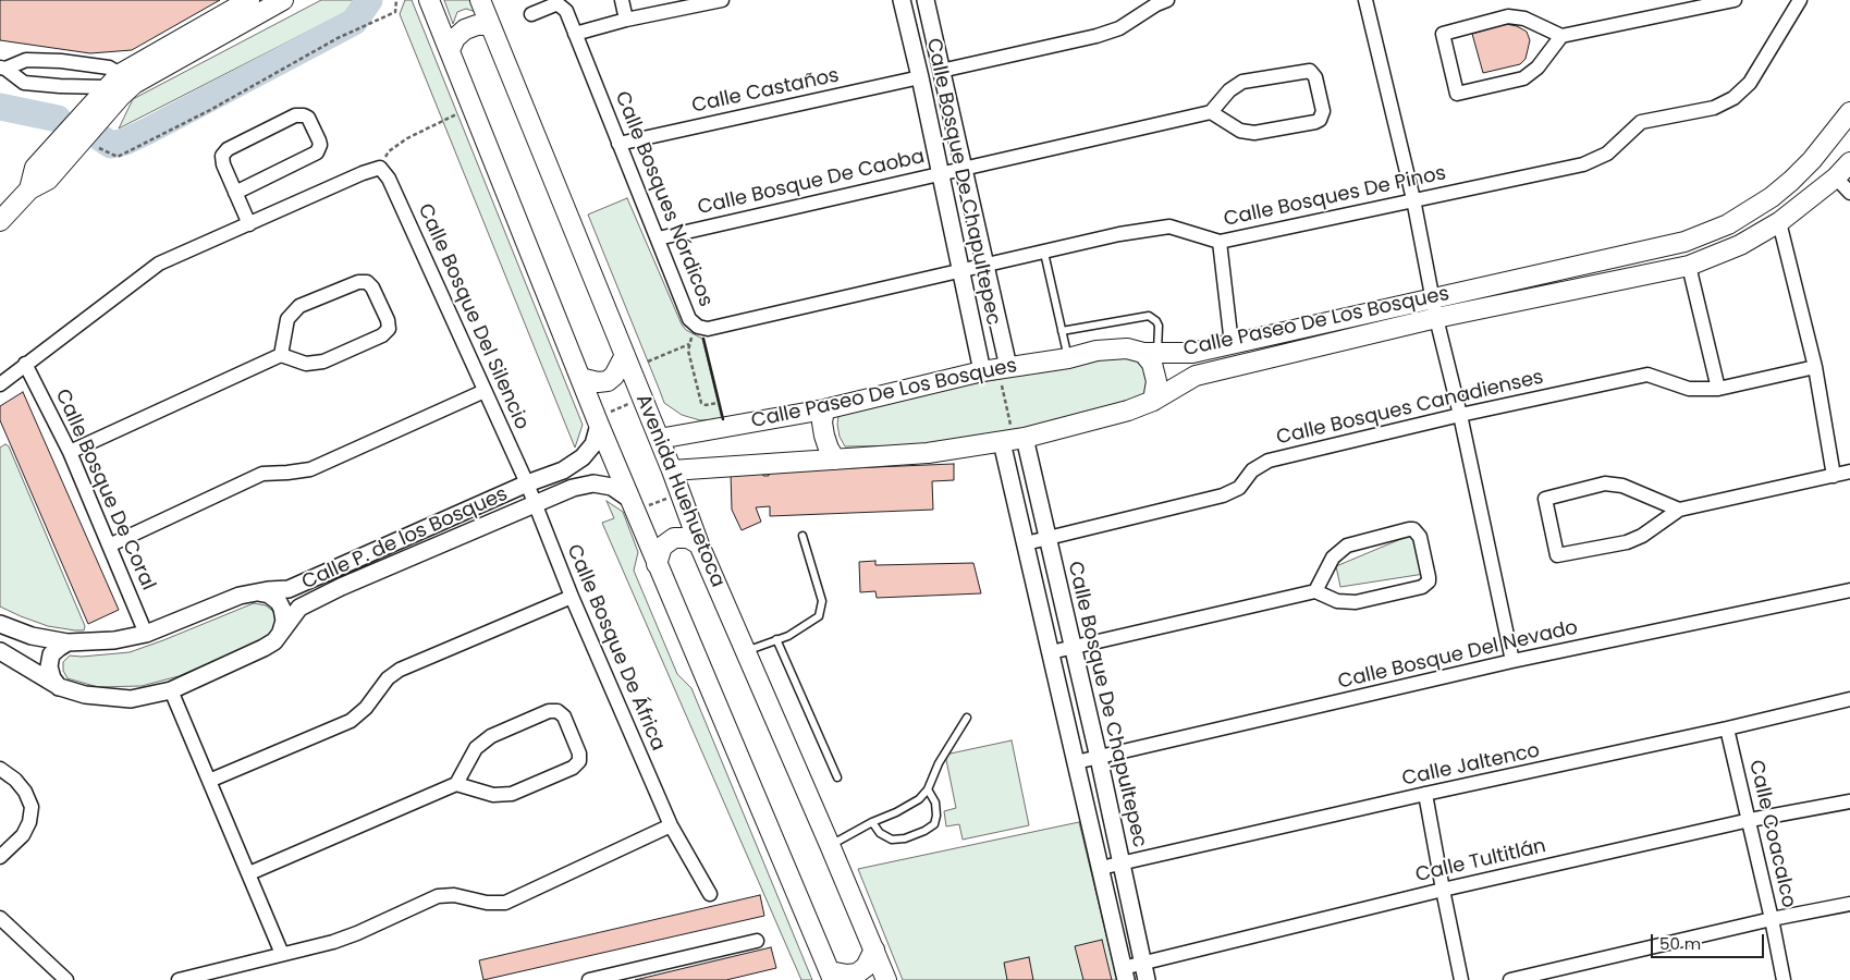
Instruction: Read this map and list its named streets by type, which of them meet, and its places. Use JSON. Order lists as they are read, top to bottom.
{
  "streets": {
    "main road": ["Calle Paseo De Los Bosques", "Avenida Huehuetoca"],
    "street": [
      "Calle Castaños",
      "Calle Bosque De Chapultepec",
      "Calle Bosque De Caoba",
      "Calle Bosques De Pinos",
      "Calle Bosques Nórdicos",
      "Calle Bosque Del Silencio",
      "Calle Bosques Canadienses",
      "Calle Bosque De Coral",
      "Calle P. de los Bosques",
      "Calle Bosque De África",
      "Calle Bosque Del Nevado",
      "Calle Jaltenco",
      "Calle Coacalco",
      "Calle Tultitlán"
    ]
  },
  "crossings": [
    ["Calle Castaños", "Calle Bosque De Chapultepec"],
    ["Calle Castaños", "Calle Bosques Nórdicos"],
    ["Calle Bosque De Chapultepec", "Calle Bosque De Caoba"],
    ["Calle Bosque De Chapultepec", "Calle Bosques De Pinos"],
    ["Calle Bosque De Chapultepec", "Calle Bosques Nórdicos"],
    ["Calle Bosque De Chapultepec", "Calle Paseo De Los Bosques"],
    ["Calle Bosque De Chapultepec", "Calle Bosques Canadienses"],
    ["Calle Bosque De Chapultepec", "Calle Bosque Del Nevado"],
    ["Calle Bosque De Chapultepec", "Calle Jaltenco"],
    ["Calle Bosque De Chapultepec", "Calle Tultitlán"],
    ["Calle Bosque De Caoba", "Calle Bosques Nórdicos"],
    ["Calle Bosques De Pinos", "Calle Bosques Nórdicos"],
    ["Calle Bosque Del Silencio", "Calle P. de los Bosques"],
    ["Calle Bosque Del Silencio", "Calle Bosque De África"],
    ["Calle Paseo De Los Bosques", "Avenida Huehuetoca"],
    ["Calle Bosque De Coral", "Calle P. de los Bosques"],
    ["Calle P. de los Bosques", "Calle Bosque De África"],
    ["Calle Jaltenco", "Calle Coacalco"],
    ["Calle Coacalco", "Calle Tultitlán"]
  ],
  "scale_bar": "50 m"
}
